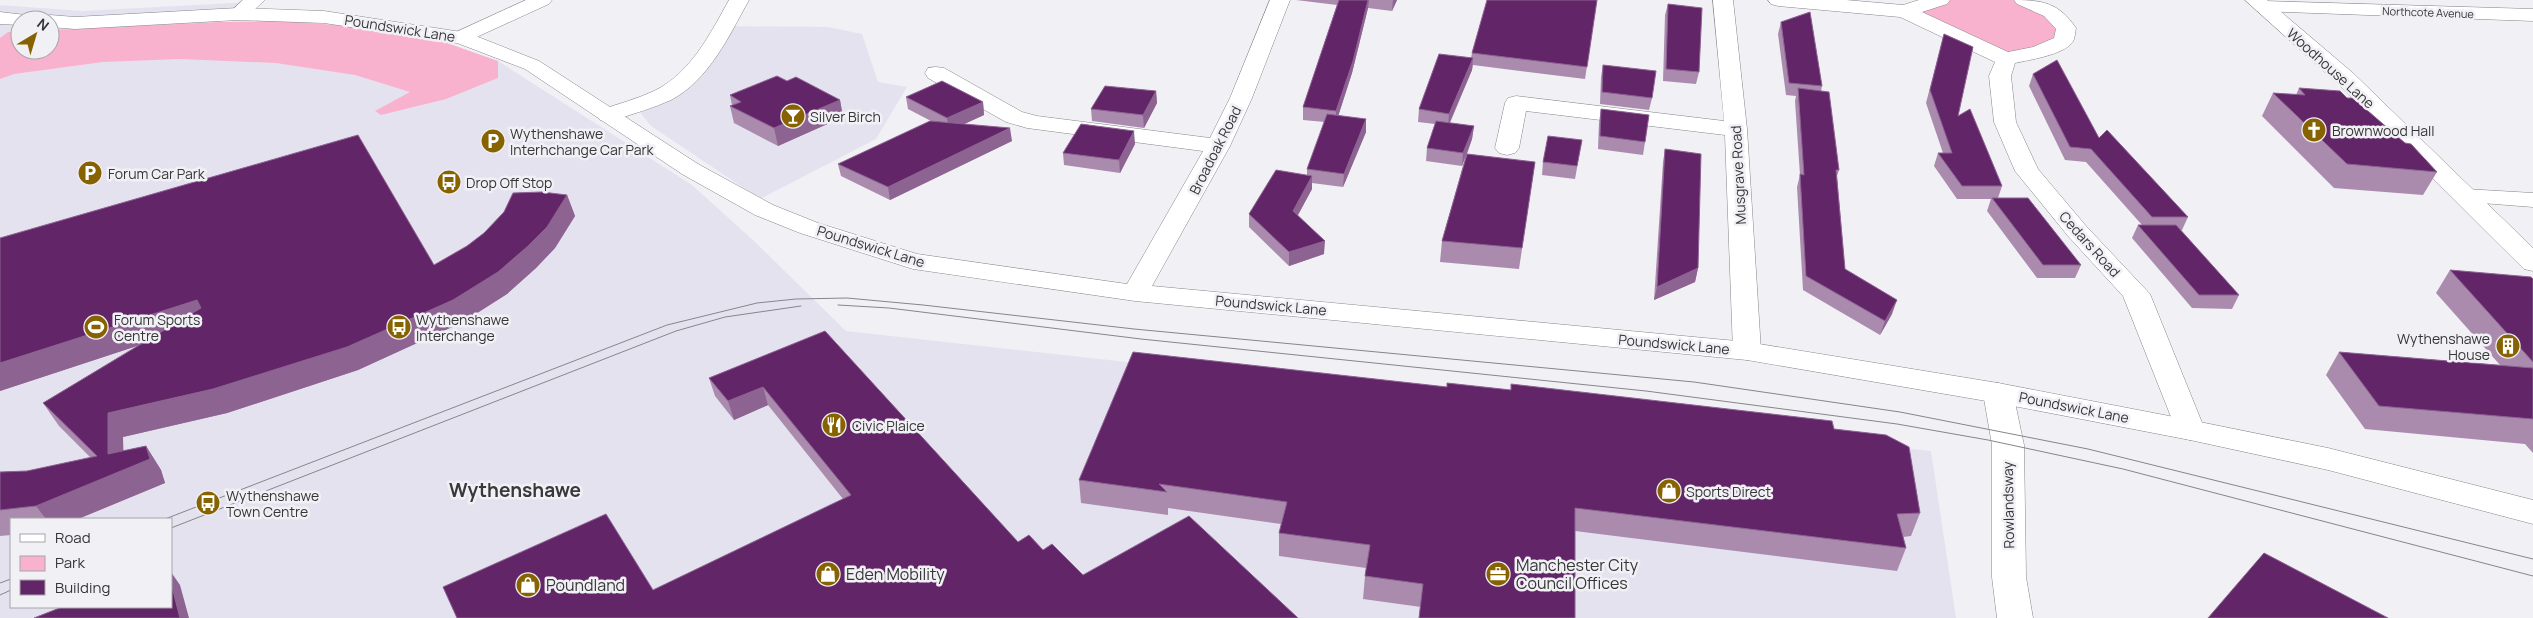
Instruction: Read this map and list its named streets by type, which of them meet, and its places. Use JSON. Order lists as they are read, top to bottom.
{
  "streets": {
    "street": [
      "Northcote Avenue",
      "Poundswick Lane",
      "Woodhouse Lane",
      "Broadoak Road",
      "Musgrave Road",
      "Cedars Road",
      "Rowlandsway"
    ]
  },
  "crossings": [
    ["Northcote Avenue", "Woodhouse Lane"],
    ["Poundswick Lane", "Broadoak Road"],
    ["Poundswick Lane", "Musgrave Road"],
    ["Poundswick Lane", "Cedars Road"],
    ["Poundswick Lane", "Rowlandsway"]
  ],
  "districts": ["Wythenshawe"],
  "places": {
    "bar": ["Silver Birch"],
    "church": ["Brownwood Hall"],
    "parking": ["Wythenshawe Interhchange Car Park", "Forum Car Park"],
    "bus stop": ["Drop Off Stop", "Wythenshawe Interchange", "Wythenshawe Town Centre"],
    "sports": ["Forum Sports Centre"],
    "building": ["Wythenshawe House"],
    "restaurant": ["Civic Plaice"],
    "shop": ["Sports Direct", "Eden Mobility", "Poundland"],
    "office": ["Manchester City Council Offices"]
  },
  "legend": ["Road", "Park", "Building"],
  "north": "top right"
}
